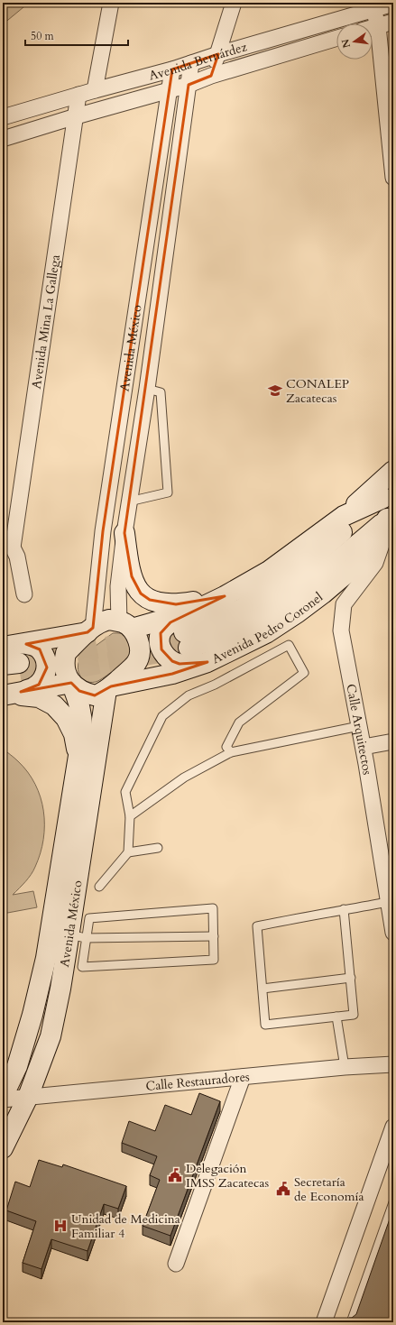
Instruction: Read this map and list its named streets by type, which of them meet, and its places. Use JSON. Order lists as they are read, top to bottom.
{
  "streets": {
    "street": [
      "Avenida Bernárdez",
      "Avenida Mina La Gallega",
      "Avenida México",
      "Avenida Pedro Coronel",
      "Calle Arquitectos",
      "Calle Restauradores"
    ]
  },
  "crossings": [
    ["Avenida Bernárdez", "Avenida Mina La Gallega"],
    ["Avenida Bernárdez", "Avenida México"],
    ["Avenida México", "Avenida Pedro Coronel"],
    ["Avenida México", "Calle Restauradores"],
    ["Avenida Pedro Coronel", "Calle Arquitectos"]
  ],
  "places": {
    "school or university": ["CONALEP Zacatecas"],
    "public building": ["Delegación IMSS Zacatecas", "Secretaría de Economía"],
    "hospital": ["Unidad de Medicina Familiar 4"]
  },
  "scale_bar": "50 m",
  "north": "left"
}
